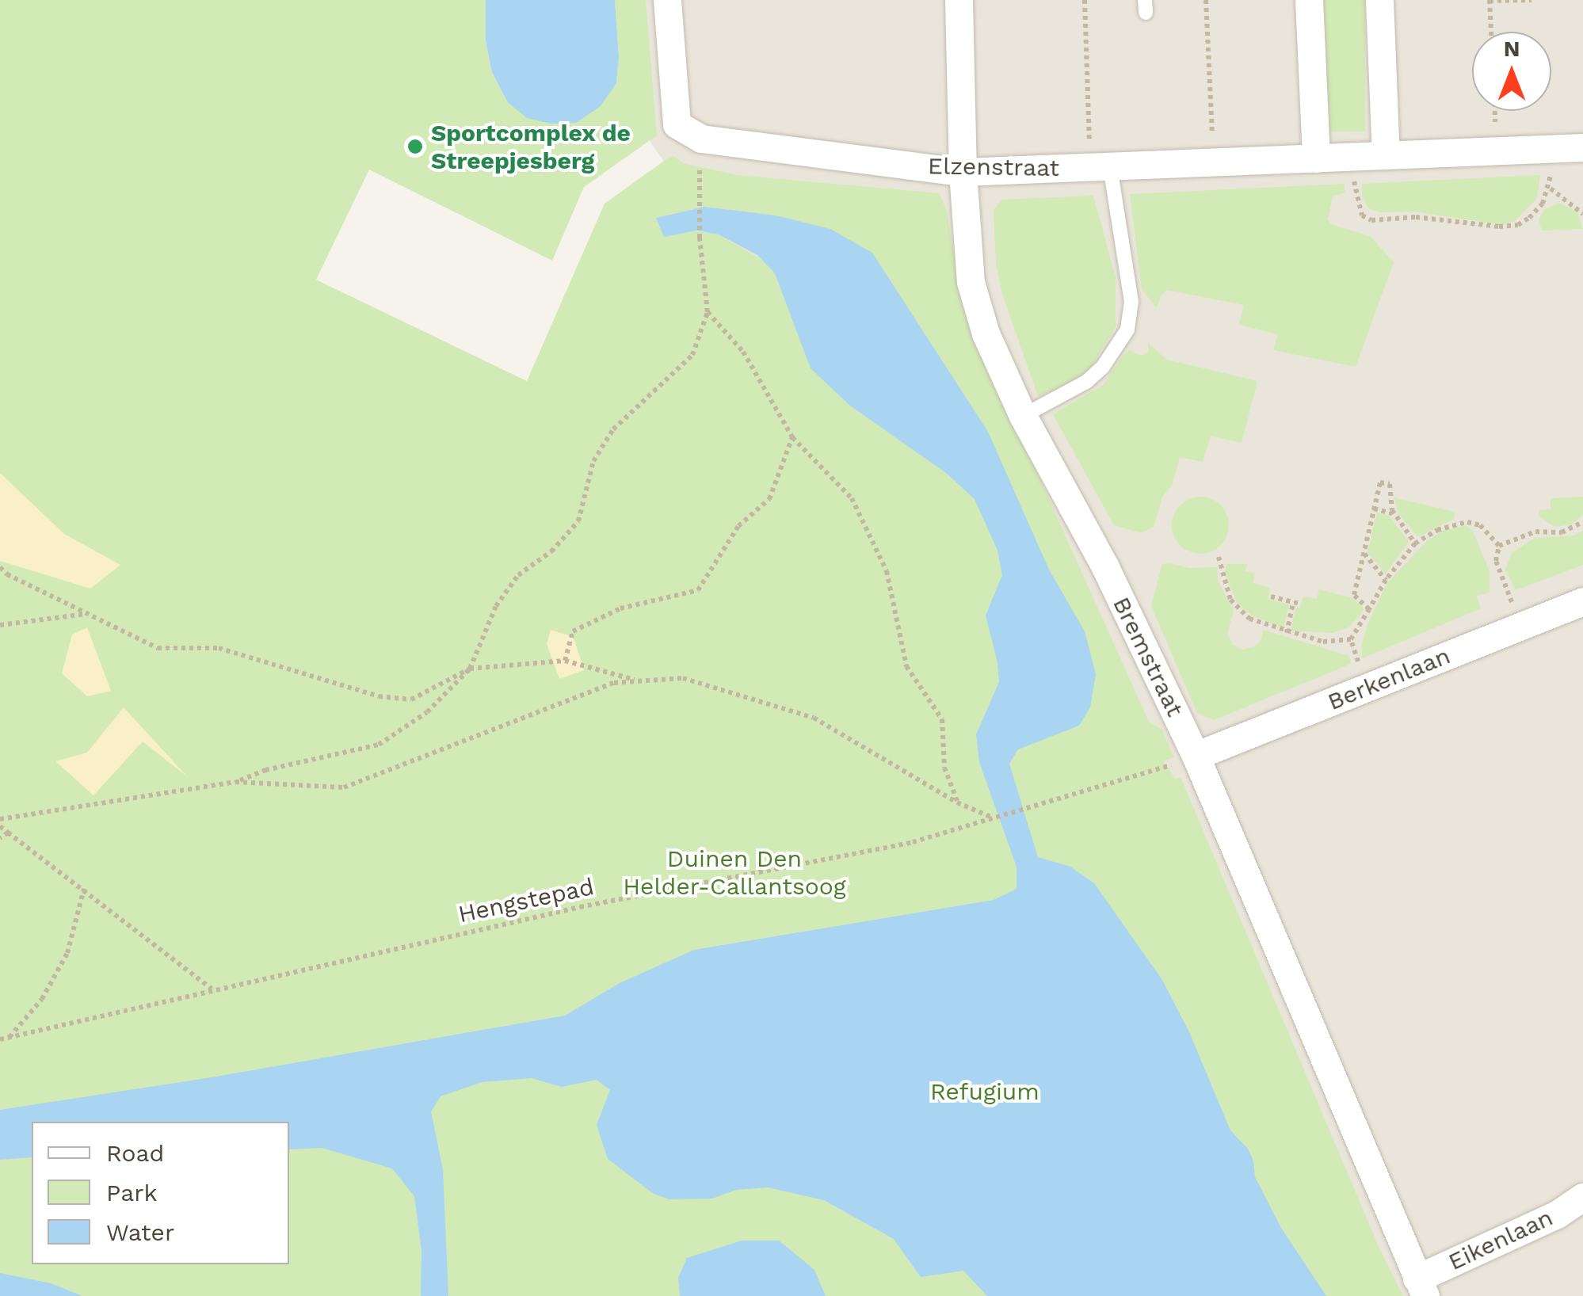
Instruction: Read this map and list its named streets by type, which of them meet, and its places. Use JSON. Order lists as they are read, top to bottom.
{
  "streets": {
    "street": [
      "Elzenstraat",
      "Bremstraat",
      "Berkenlaan",
      "Eikenlaan"
    ],
    "path": ["Hengstepad"]
  },
  "crossings": [
    ["Elzenstraat", "Bremstraat"],
    ["Bremstraat", "Berkenlaan"],
    ["Bremstraat", "Hengstepad"],
    ["Bremstraat", "Eikenlaan"],
    ["Berkenlaan", "Hengstepad"]
  ],
  "parks": ["Duinen Den Helder-Callantsoog", "Refugium"],
  "places": ["Sportcomplex de Streepjesberg"],
  "legend": ["Road", "Park", "Water"],
  "north": "top"
}
